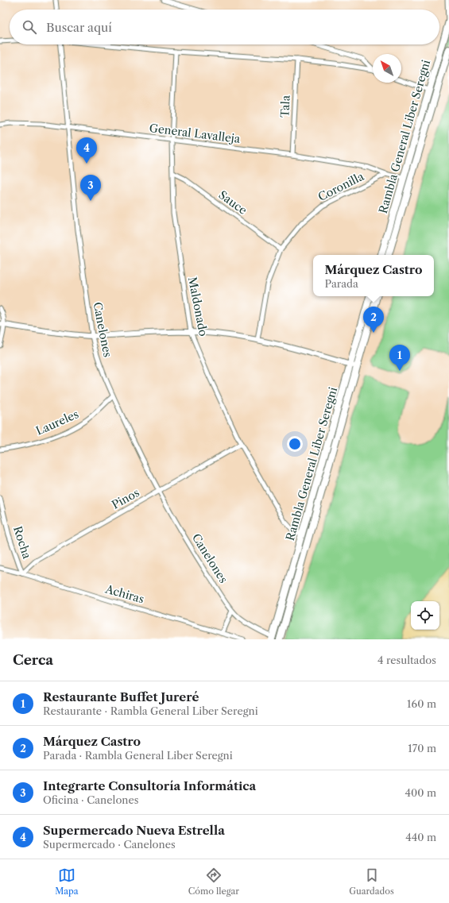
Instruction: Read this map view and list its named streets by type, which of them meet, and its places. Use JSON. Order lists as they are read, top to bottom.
{
  "streets": {
    "main road": ["Rambla General Liber Seregni"],
    "street": [
      "Tala",
      "General Lavalleja",
      "Coronilla",
      "Sauce",
      "Maldonado",
      "Canelones",
      "Laureles",
      "Pinos",
      "Rocha",
      "Achiras"
    ]
  },
  "crossings": [
    ["Tala", "General Lavalleja"],
    ["General Lavalleja", "Rambla General Liber Seregni"],
    ["General Lavalleja", "Coronilla"],
    ["General Lavalleja", "Maldonado"],
    ["General Lavalleja", "Canelones"],
    ["Rambla General Liber Seregni", "Maldonado"],
    ["Rambla General Liber Seregni", "Canelones"],
    ["Coronilla", "Sauce"],
    ["Sauce", "Maldonado"],
    ["Maldonado", "Pinos"],
    ["Canelones", "Laureles"],
    ["Canelones", "Pinos"],
    ["Pinos", "Rocha"],
    ["Pinos", "Achiras"],
    ["Rocha", "Achiras"]
  ],
  "north": "top left",
  "page": {
    "search": "Buscar aquí",
    "pins": [
      "4",
      "3",
      "2",
      "1"
    ],
    "popup": ["Márquez Castro", "Parada"],
    "heading": ["Cerca", "4 resultados"],
    "list": [
      {
        "mark": "1",
        "name": "Restaurante Buffet Jureré",
        "note": "Restaurante · Rambla General Liber Seregni",
        "value": "160 m"
      },
      {
        "mark": "2",
        "name": "Márquez Castro",
        "note": "Parada · Rambla General Liber Seregni",
        "value": "170 m"
      },
      {
        "mark": "3",
        "name": "Integrarte Consultoría Informática",
        "note": "Oficina · Canelones",
        "value": "400 m"
      },
      {
        "mark": "4",
        "name": "Supermercado Nueva Estrella",
        "note": "Supermercado · Canelones",
        "value": "440 m"
      }
    ],
    "nav": ["Mapa", "Cómo llegar", "Guardados"]
  }
}
